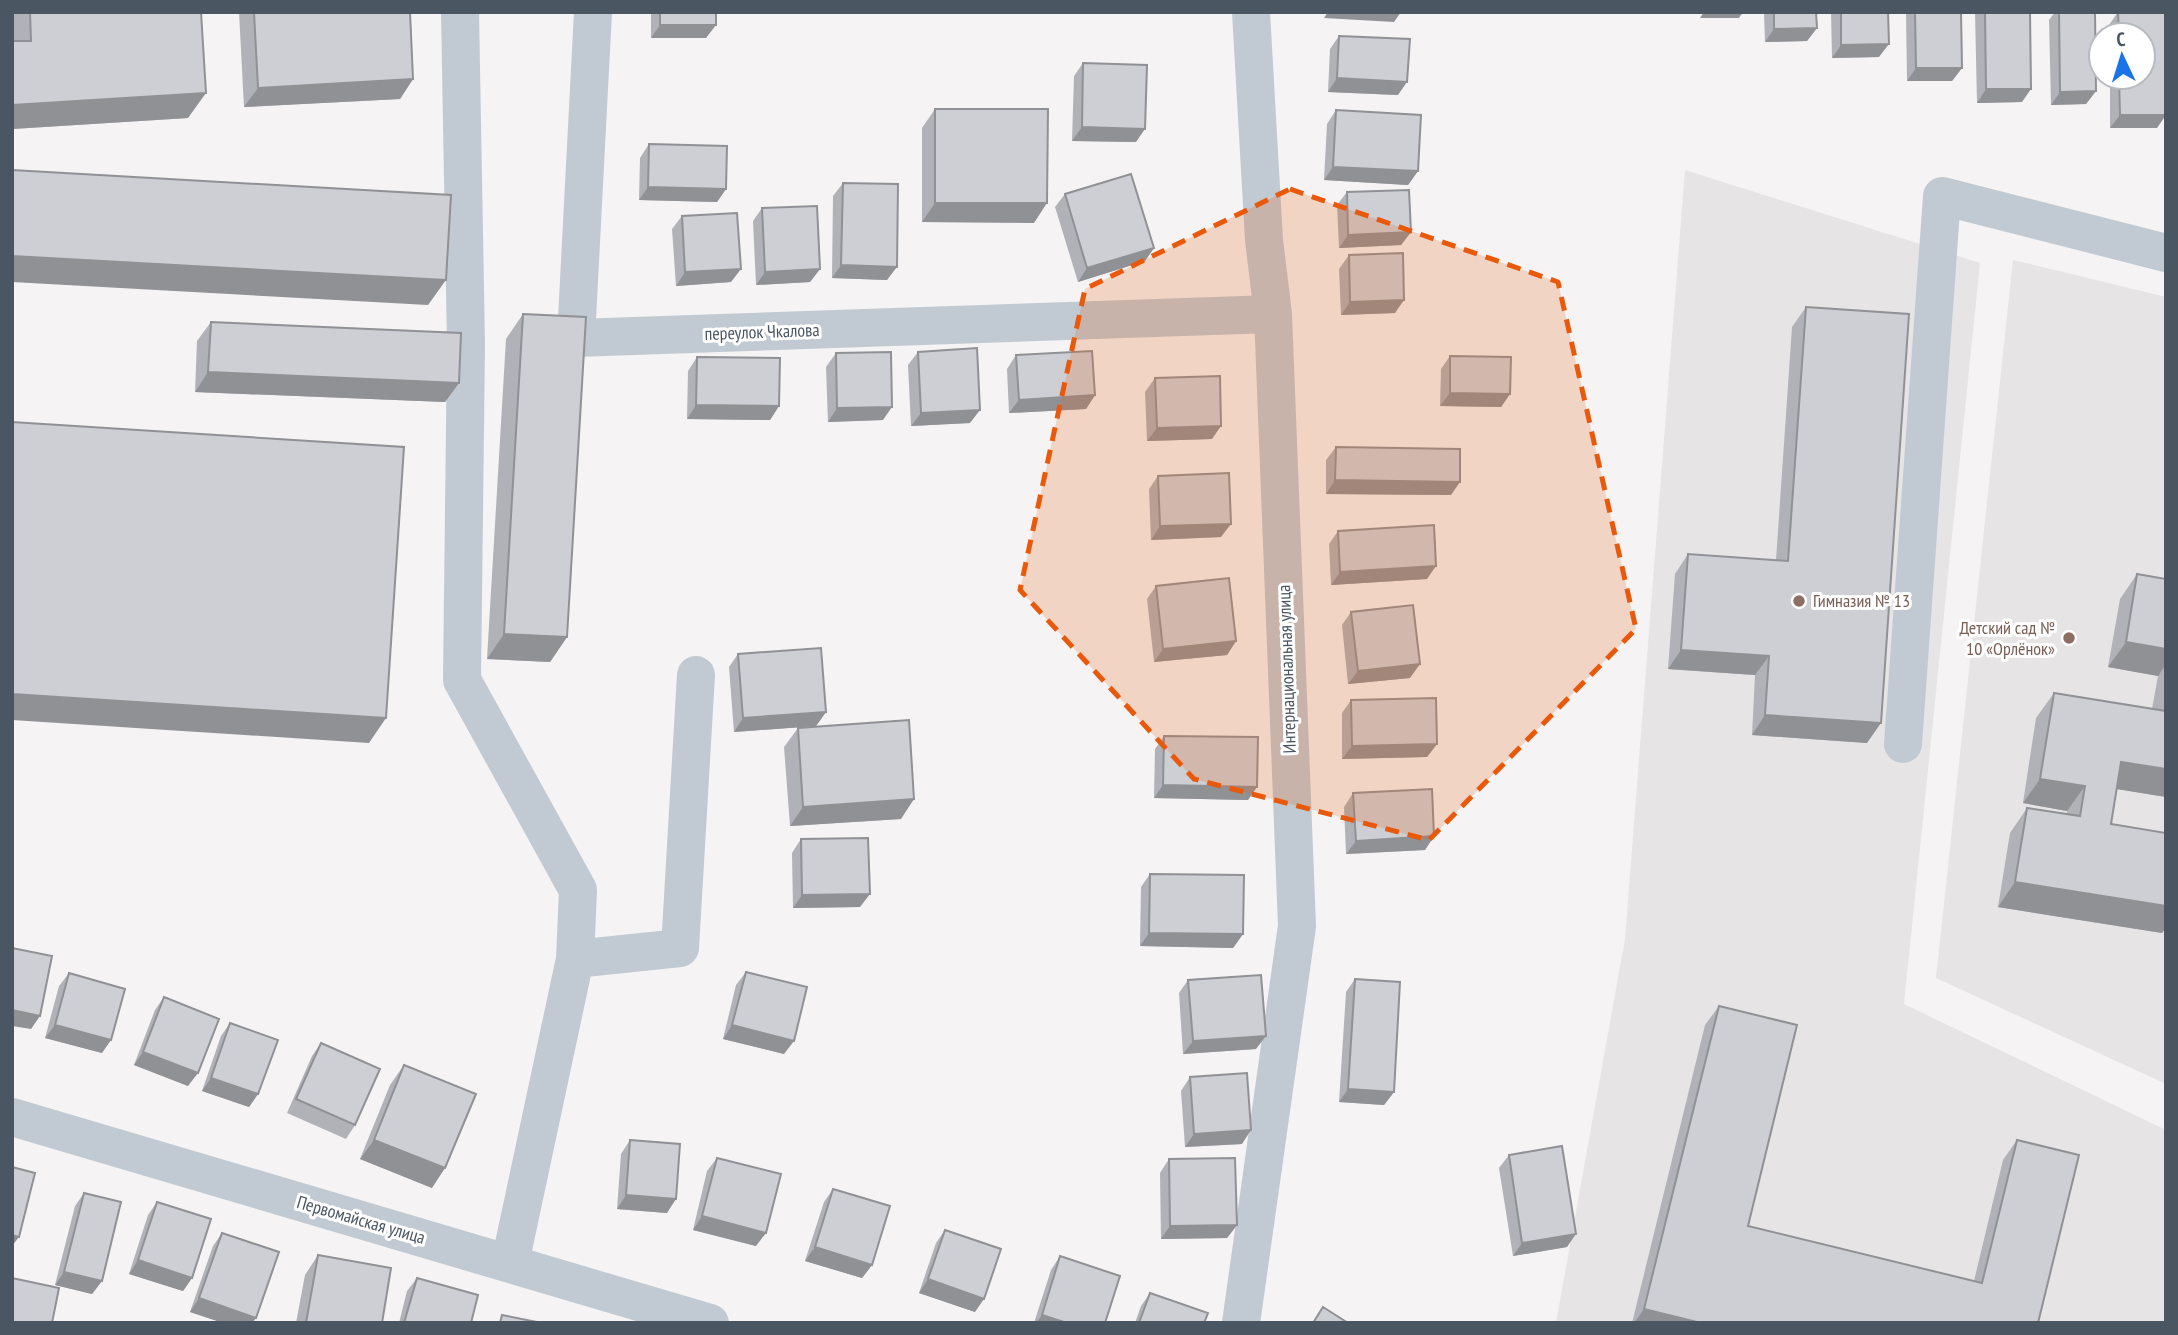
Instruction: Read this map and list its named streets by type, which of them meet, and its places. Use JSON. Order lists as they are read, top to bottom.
{
  "streets": {
    "street": ["переулок Чкалова", "Интернациональная улица", "Первомайская улица"]
  },
  "crossings": [
    ["переулок Чкалова", "Интернациональная улица"]
  ],
  "places": ["Гимназия № 13", "Детский сад № 10 «Орлёнок»"],
  "north": "top"
}
